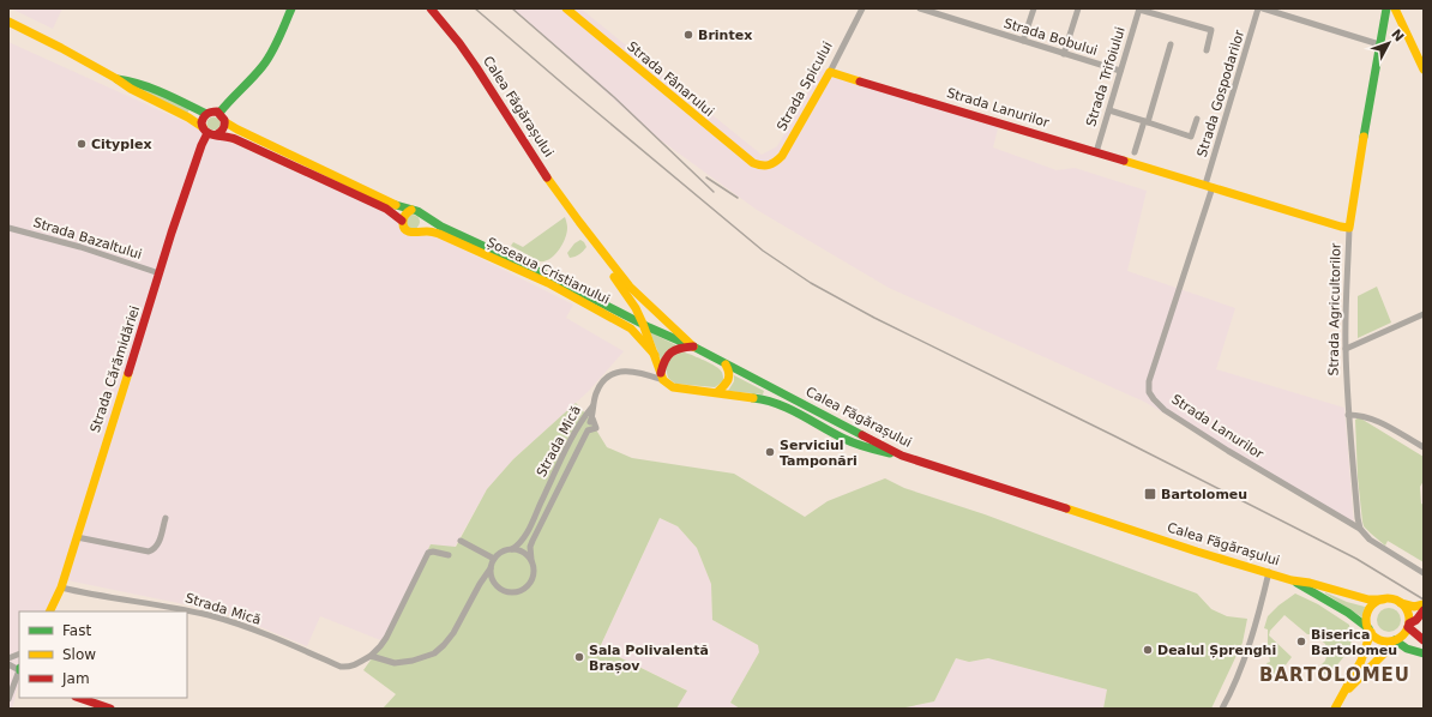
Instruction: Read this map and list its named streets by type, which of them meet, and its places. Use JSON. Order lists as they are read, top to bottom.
{
  "streets": {
    "street": [
      "Strada Bobului",
      "Strada Trifoiului",
      "Strada Fânarului",
      "Strada Spicului",
      "Strada Gospodarilor",
      "Calea Făgărașului",
      "Strada Lanurilor",
      "Strada Bazaltului",
      "Șoseaua Cristianului",
      "Strada Agricultorilor",
      "Strada Cărămidăriei",
      "Strada Mică"
    ]
  },
  "crossings": [
    ["Strada Bobului", "Strada Trifoiului"],
    ["Strada Trifoiului", "Strada Lanurilor"],
    ["Strada Fânarului", "Strada Spicului"],
    ["Strada Spicului", "Strada Lanurilor"],
    ["Strada Gospodarilor", "Strada Lanurilor"],
    ["Calea Făgărașului", "Șoseaua Cristianului"],
    ["Strada Lanurilor", "Strada Agricultorilor"],
    ["Strada Bazaltului", "Strada Cărămidăriei"],
    ["Șoseaua Cristianului", "Strada Cărămidăriei"],
    ["Strada Cărămidăriei", "Strada Mică"]
  ],
  "districts": ["BARTOLOMEU"],
  "places": {
    "other": [
      "Brintex",
      "Cityplex",
      "Serviciul Tamponări",
      "Biserica Bartolomeu",
      "Dealul Șprenghi",
      "Sala Polivalentă Brașov"
    ],
    "transit": ["Bartolomeu"]
  },
  "legend": ["Fast", "Slow", "Jam"],
  "north": "top right"
}
